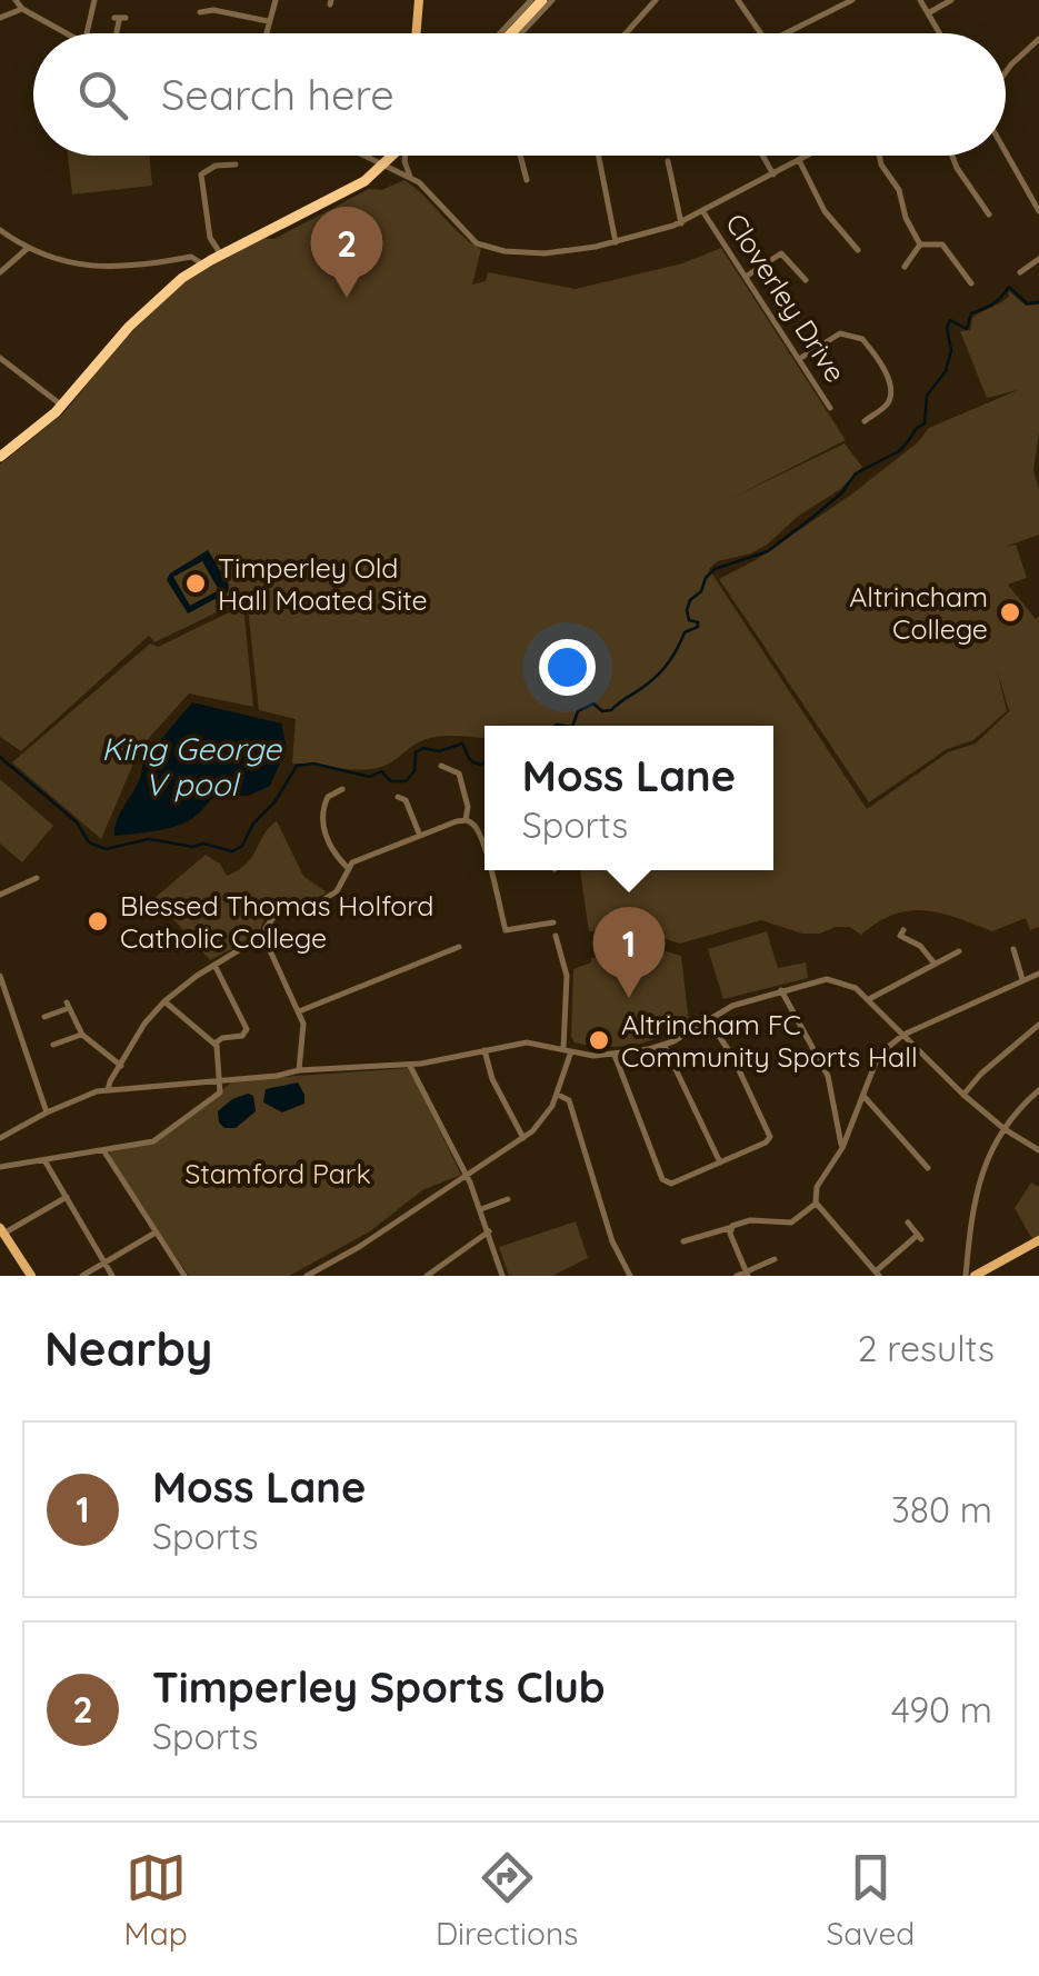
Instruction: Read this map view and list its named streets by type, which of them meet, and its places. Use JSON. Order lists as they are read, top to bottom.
{
  "streets": {
    "street": ["Cloverley Drive"]
  },
  "water": ["King George V pool"],
  "parks": ["Stamford Park"],
  "places": [
    "Timperley Old Hall Moated Site",
    "Altrincham College",
    "Blessed Thomas Holford Catholic College",
    "Altrincham FC Community Sports Hall"
  ],
  "page": {
    "search": "Search here",
    "pins": ["2", "1"],
    "popup": ["Moss Lane", "Sports"],
    "heading": ["Nearby", "2 results"],
    "list": [
      {
        "mark": "1",
        "name": "Moss Lane",
        "note": "Sports",
        "value": "380 m"
      },
      {
        "mark": "2",
        "name": "Timperley Sports Club",
        "note": "Sports",
        "value": "490 m"
      }
    ],
    "nav": ["Map", "Directions", "Saved"]
  }
}
